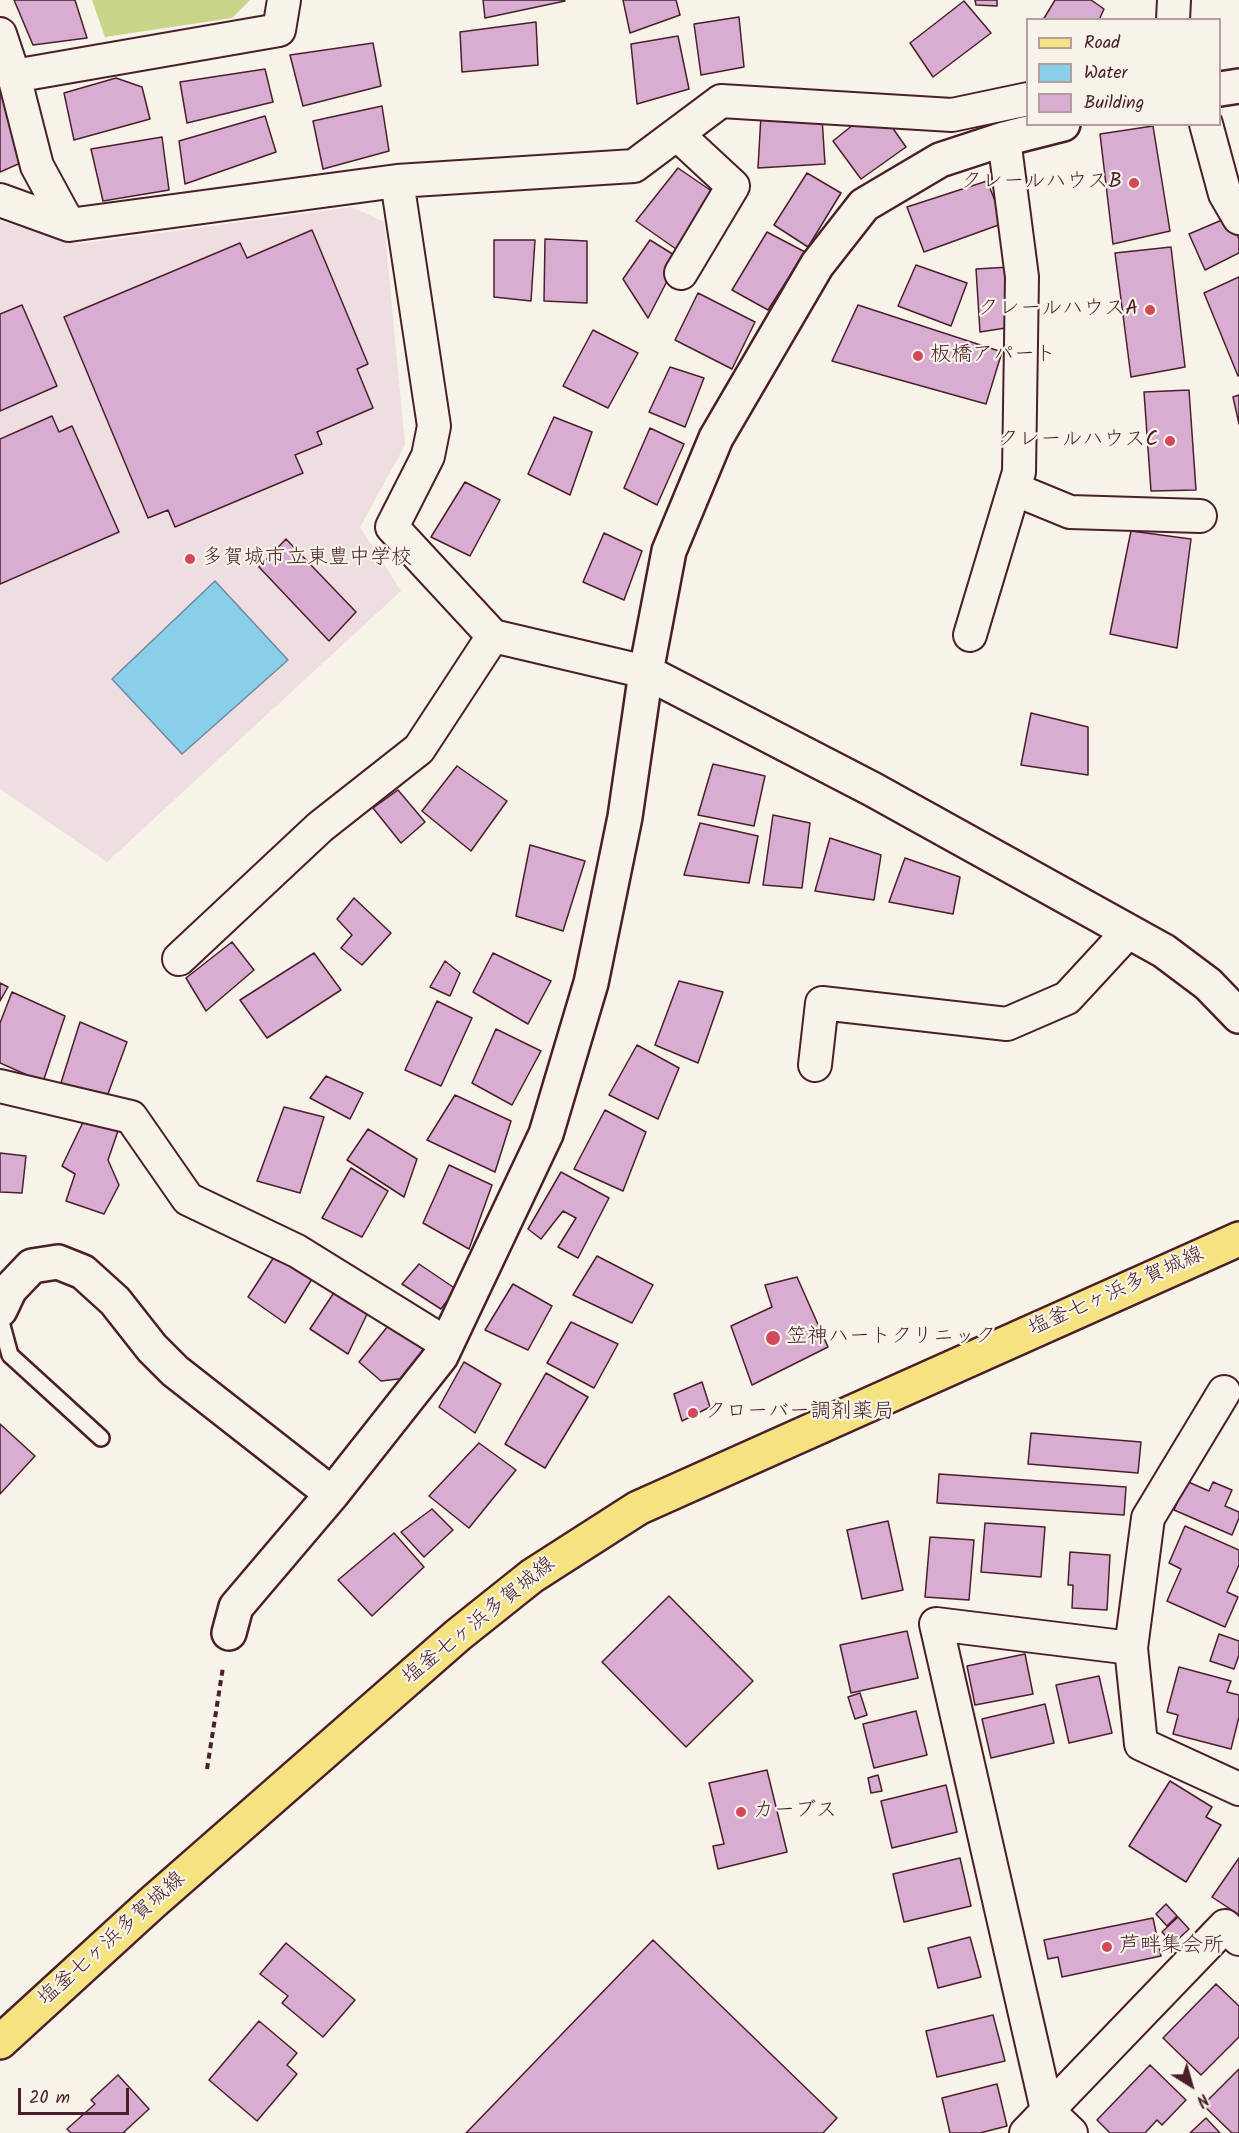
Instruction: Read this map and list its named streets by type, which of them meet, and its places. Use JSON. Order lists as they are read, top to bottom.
{
  "streets": {
    "main road": ["塩釜七ヶ浜多賀城線"]
  },
  "places": [
    "クレールハウスB",
    "クレールハウスA",
    "板橋アパート",
    "クレールハウスC",
    "多賀城市立東豊中学校",
    "笠神ハートクリニック",
    "クローバー調剤薬局",
    "カーブス",
    "芦畔集会所"
  ],
  "legend": ["Road", "Water", "Building"],
  "scale_bar": "20 m",
  "north": "bottom right"
}
